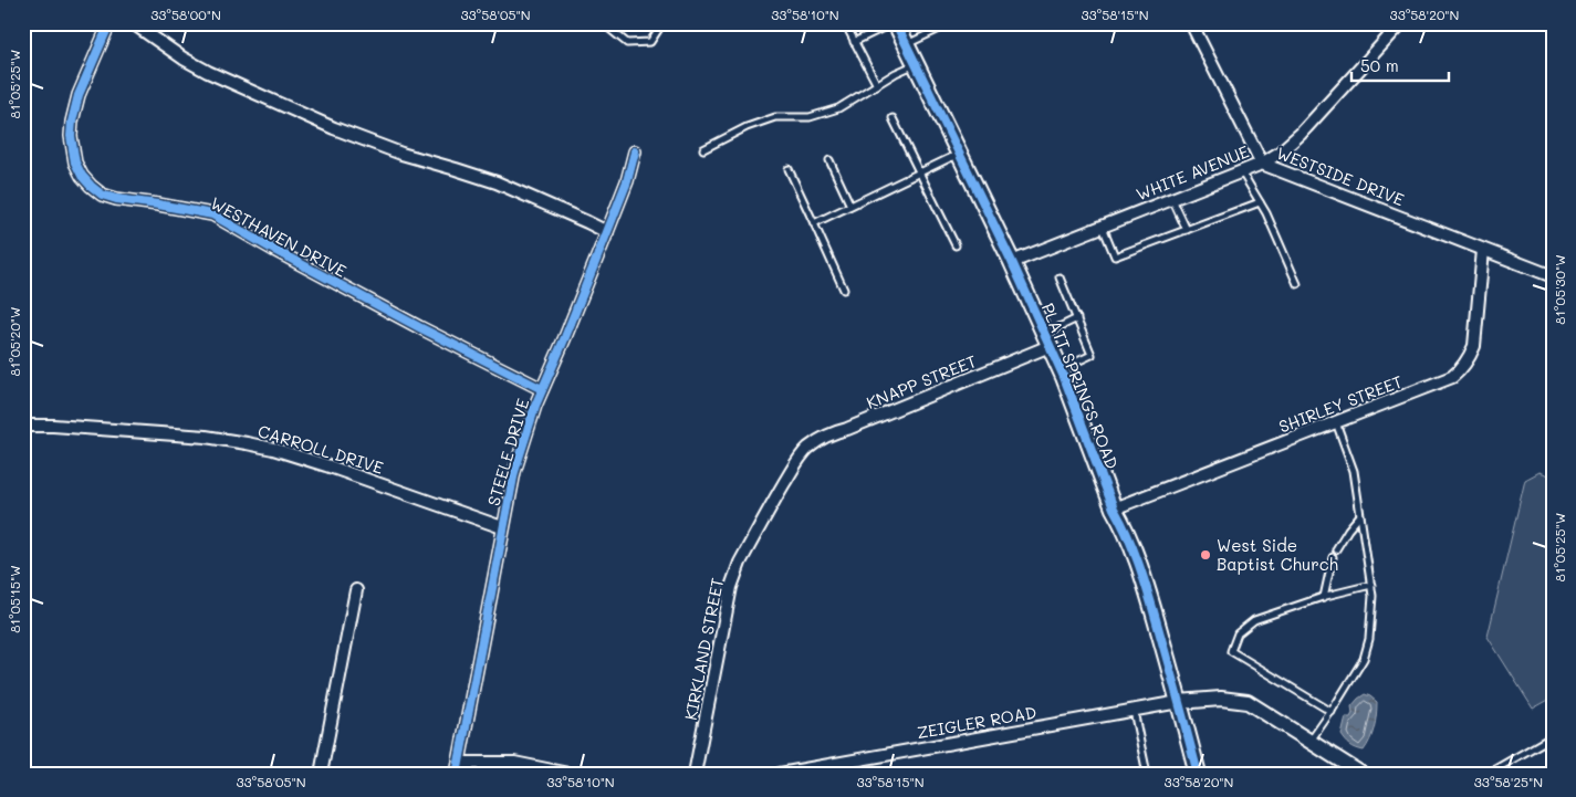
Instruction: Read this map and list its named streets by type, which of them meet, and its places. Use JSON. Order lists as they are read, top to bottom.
{
  "streets": {
    "main road": ["PLATT SPRINGS ROAD"],
    "street": [
      "WHITE AVENUE",
      "WESTSIDE DRIVE",
      "WESTHAVEN DRIVE",
      "KNAPP STREET",
      "SHIRLEY STREET",
      "CARROLL DRIVE",
      "STEELE DRIVE",
      "KIRKLAND STREET",
      "ZEIGLER ROAD"
    ]
  },
  "crossings": [
    ["WHITE AVENUE", "WESTSIDE DRIVE"],
    ["WHITE AVENUE", "PLATT SPRINGS ROAD"],
    ["WESTSIDE DRIVE", "SHIRLEY STREET"],
    ["WESTHAVEN DRIVE", "STEELE DRIVE"],
    ["KNAPP STREET", "PLATT SPRINGS ROAD"],
    ["KNAPP STREET", "KIRKLAND STREET"],
    ["PLATT SPRINGS ROAD", "SHIRLEY STREET"],
    ["PLATT SPRINGS ROAD", "ZEIGLER ROAD"],
    ["CARROLL DRIVE", "STEELE DRIVE"]
  ],
  "places": ["West Side Baptist Church"],
  "scale_bar": "50 m",
  "coordinates": [
    "33°58'00\"N",
    "33°58'05\"N",
    "33°58'10\"N",
    "33°58'15\"N",
    "33°58'20\"N",
    "81°05'25\"W",
    "81°05'30\"W",
    "81°05'20\"W",
    "81°05'15\"W",
    "33°58'25\"N"
  ]
}
